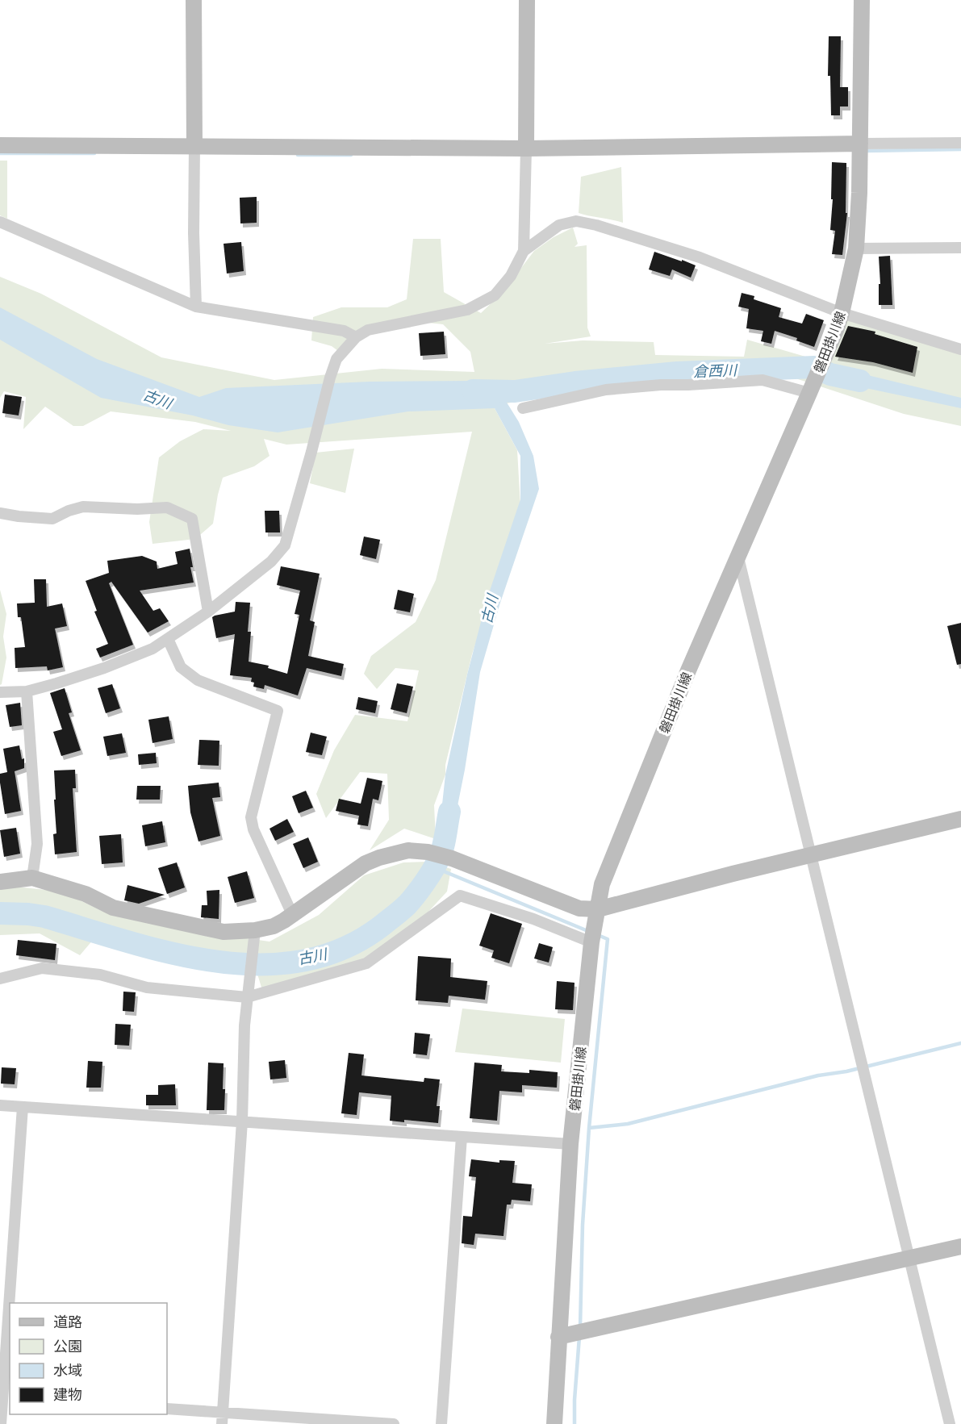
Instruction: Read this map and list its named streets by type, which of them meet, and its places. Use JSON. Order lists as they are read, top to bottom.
{
  "streets": {
    "street": ["磐田掛川線"]
  },
  "water": ["倉西川", "古川"],
  "legend": [
    "道路",
    "公園",
    "水域",
    "建物"
  ]
}
